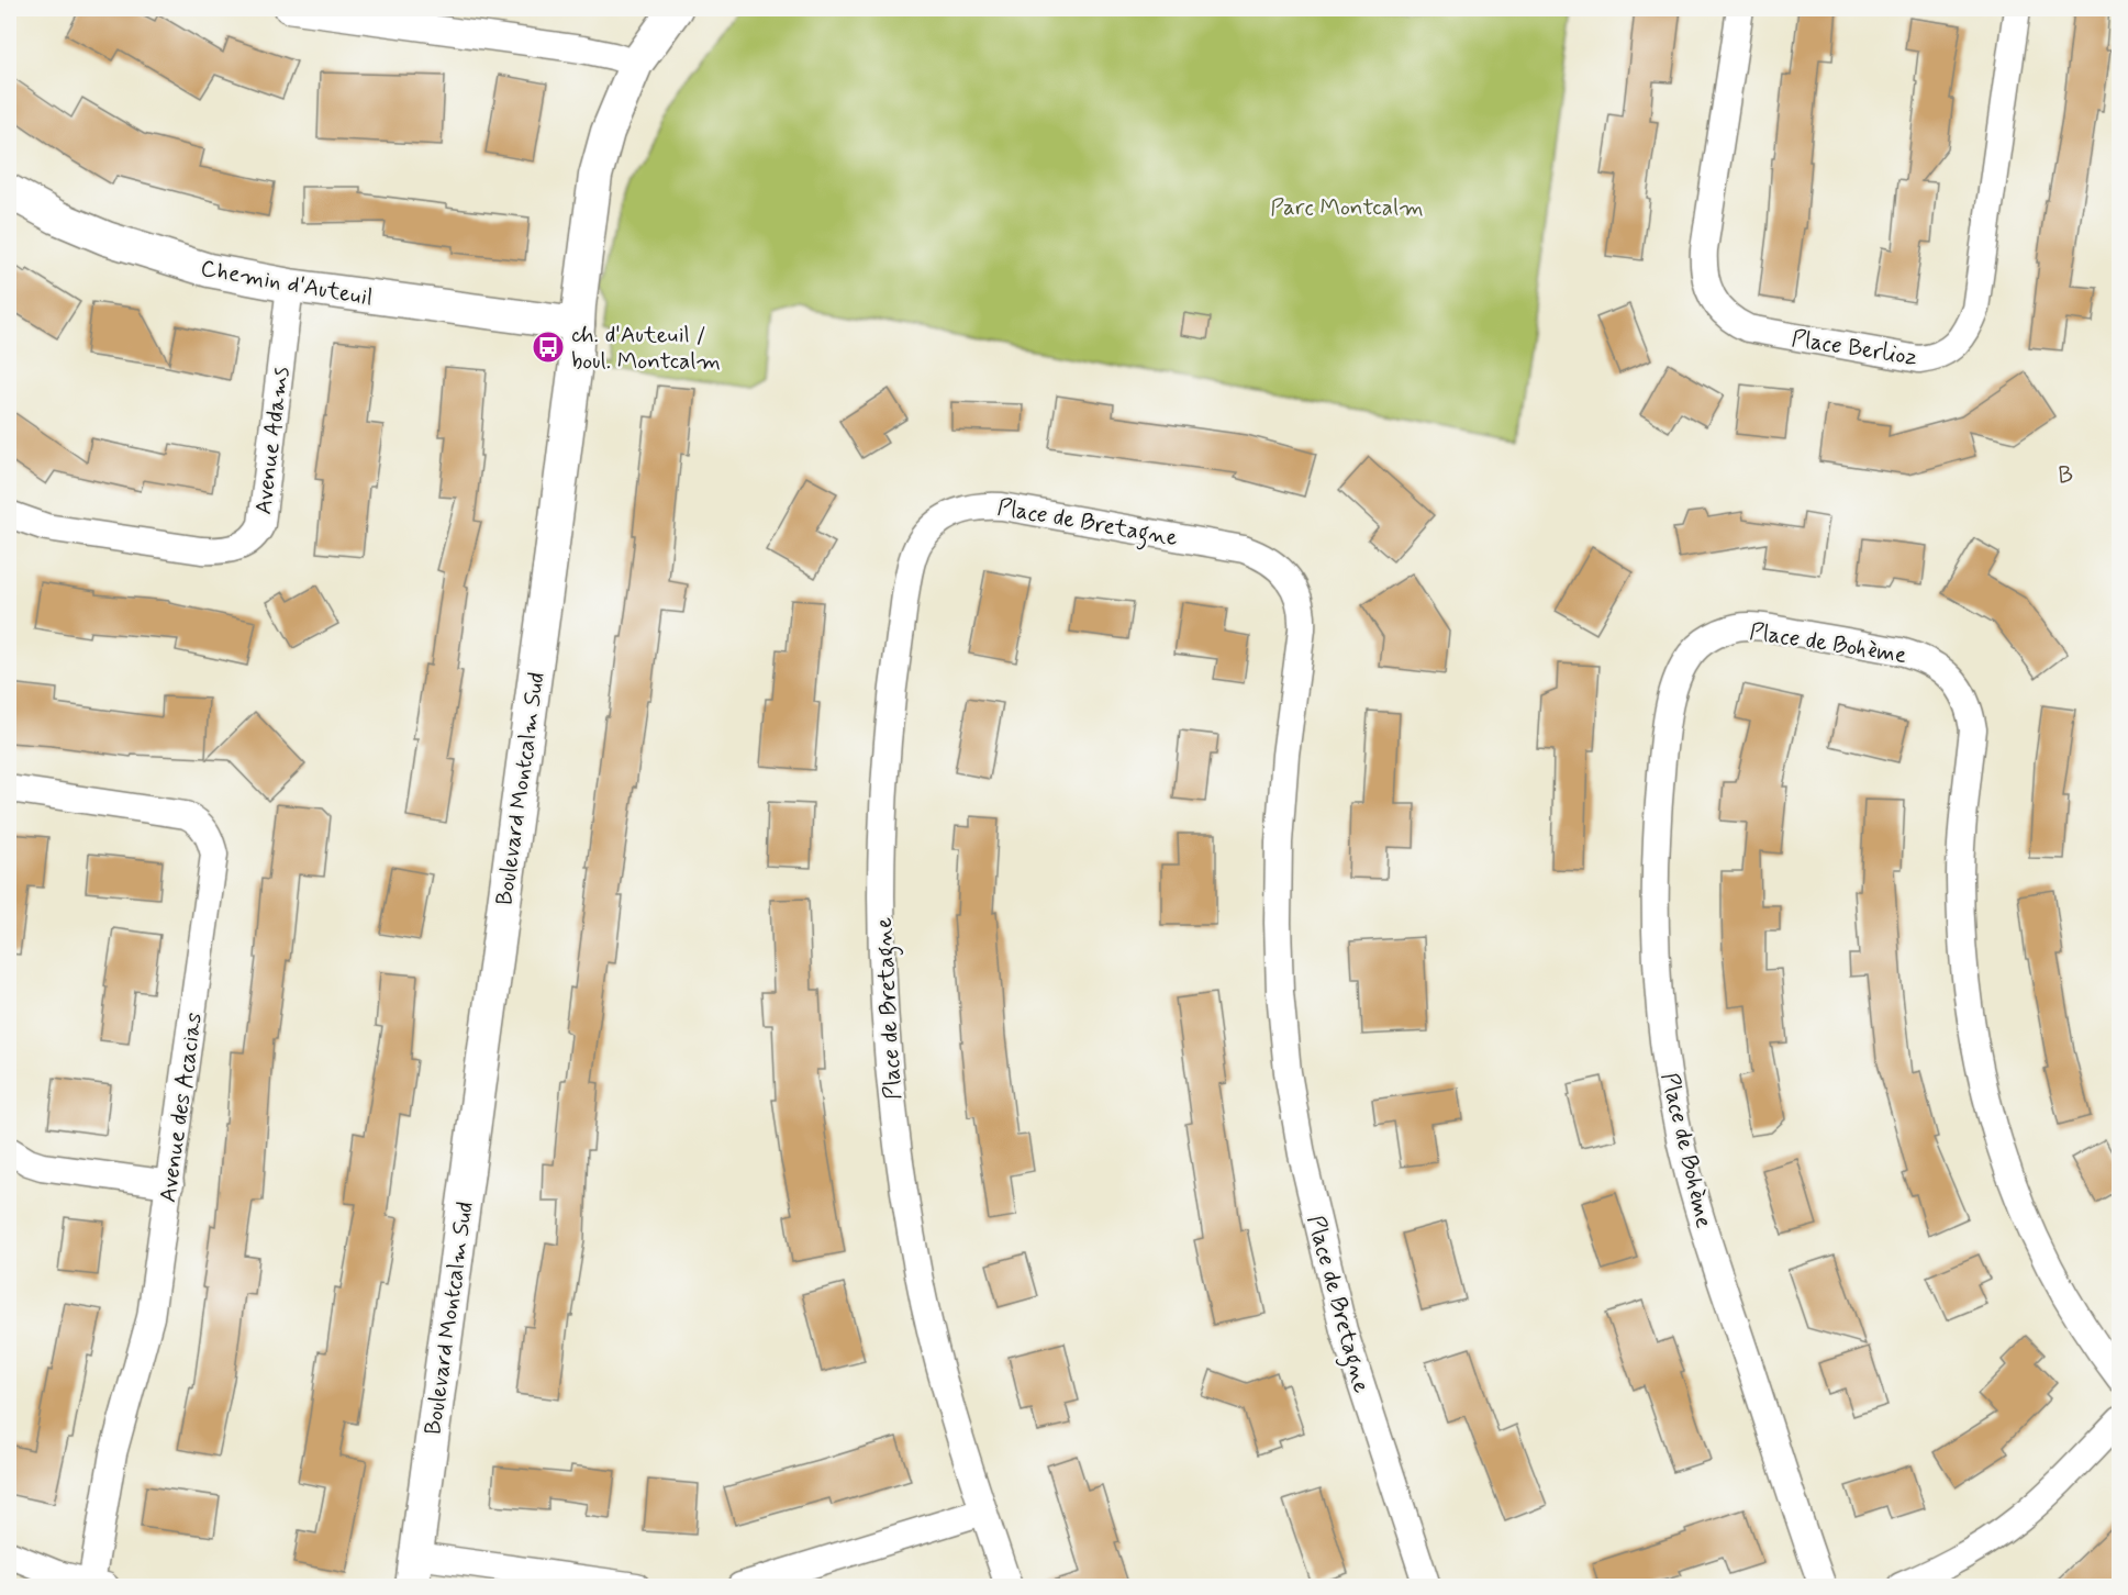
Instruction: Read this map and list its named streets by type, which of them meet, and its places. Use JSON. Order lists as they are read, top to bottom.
{
  "streets": {
    "street": [
      "Chemin d'Auteuil",
      "Place Berlioz",
      "Avenue Adams",
      "Place de Bretagne",
      "Place de Bohème",
      "Boulevard Montcalm Sud",
      "Avenue des Acacias"
    ]
  },
  "crossings": [
    ["Chemin d'Auteuil", "Avenue Adams"],
    ["Chemin d'Auteuil", "Boulevard Montcalm Sud"]
  ],
  "districts": ["B"],
  "parks": ["Parc Montcalm"],
  "places": {
    "bus stop": ["ch. d'Auteuil / boul. Montcalm"]
  }
}
